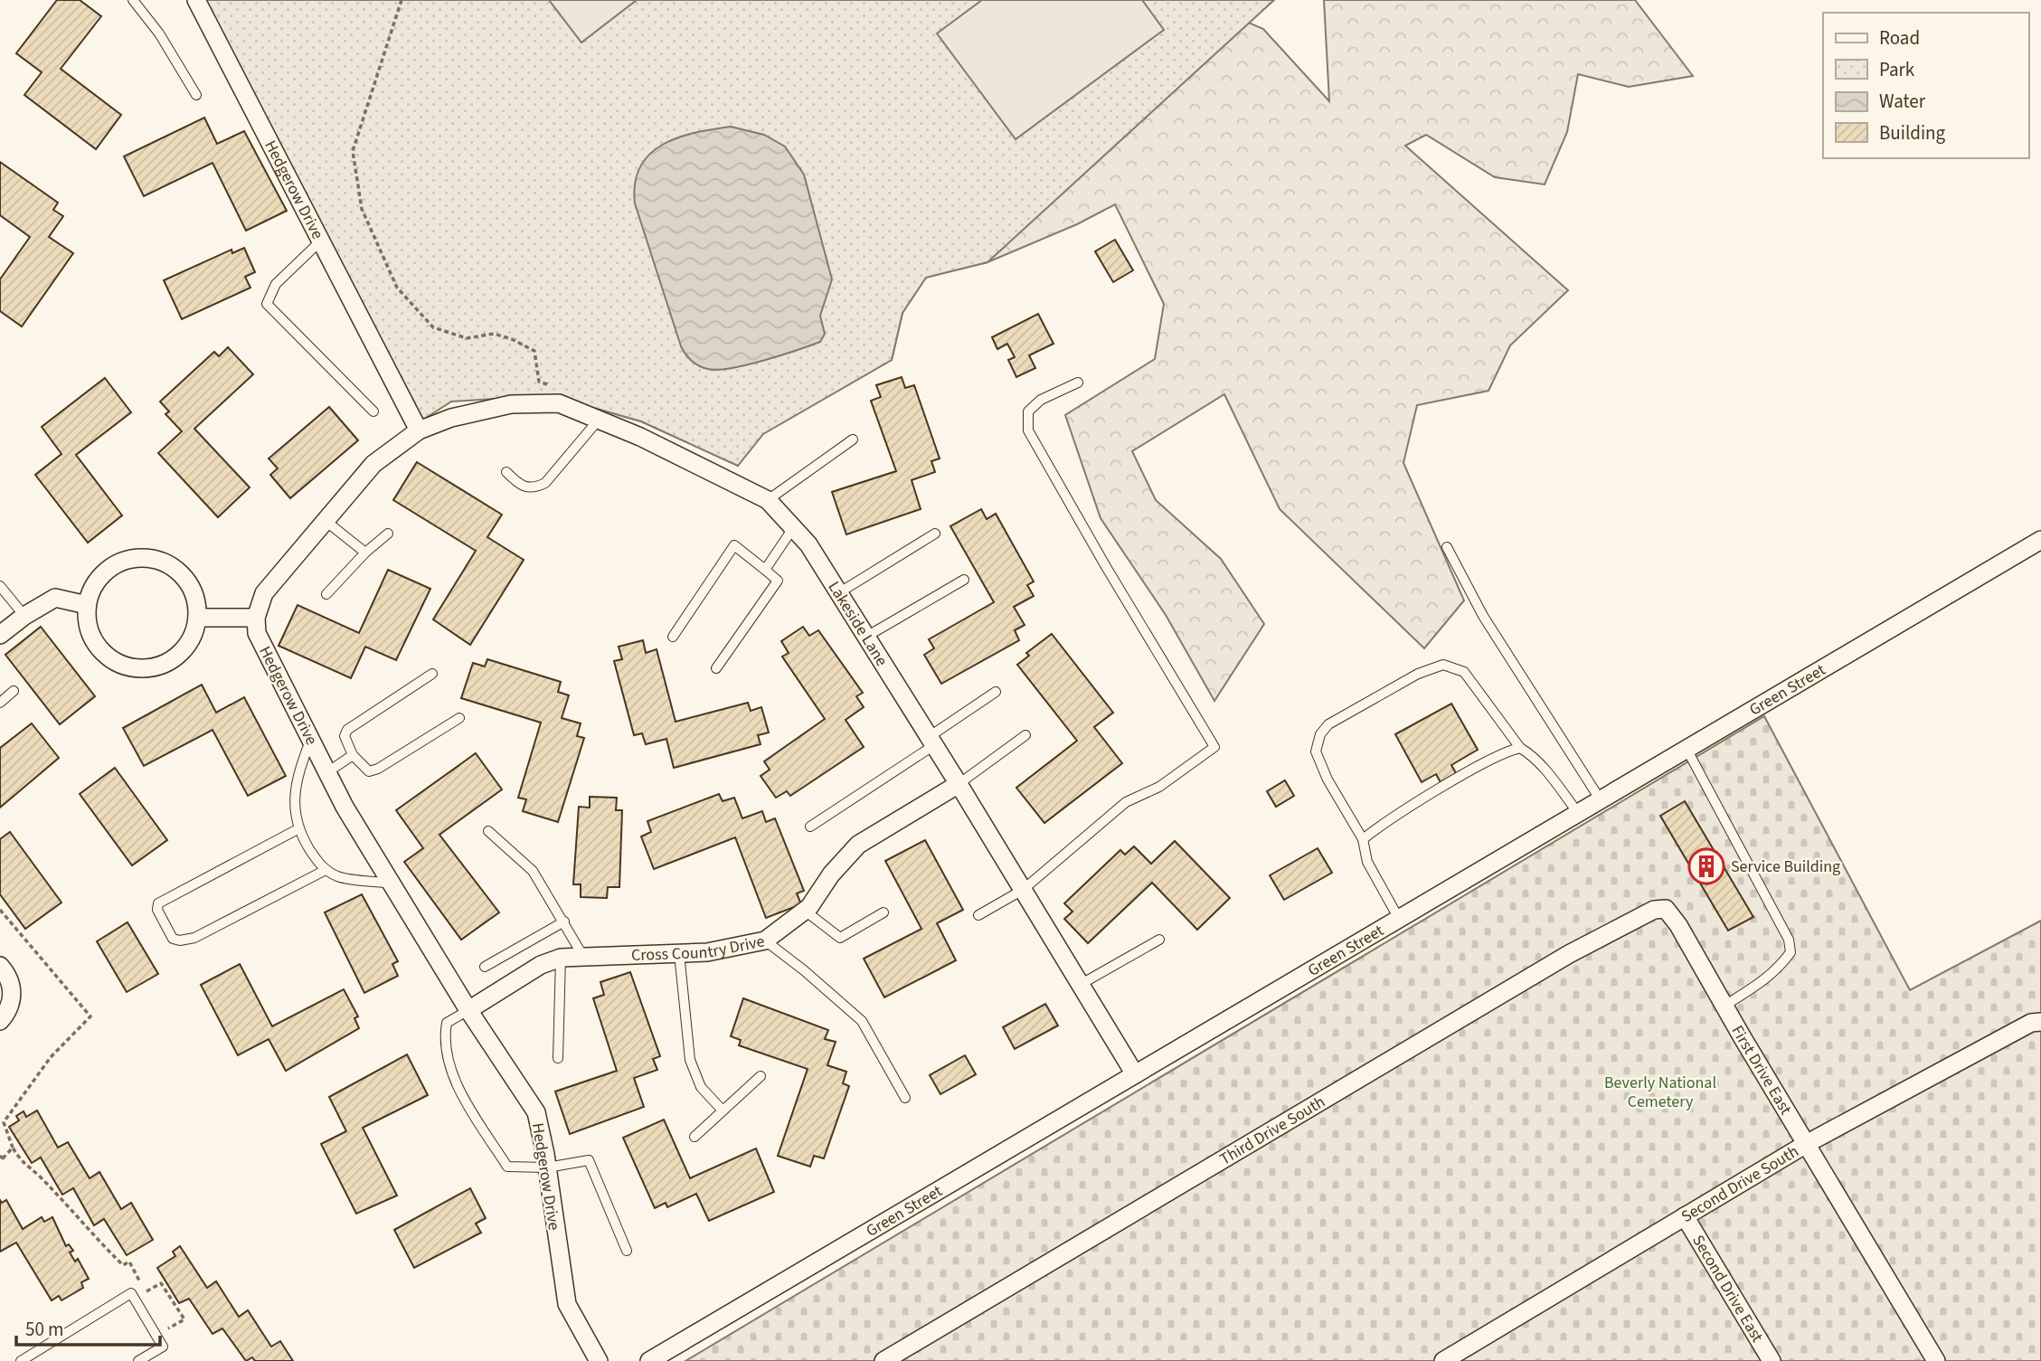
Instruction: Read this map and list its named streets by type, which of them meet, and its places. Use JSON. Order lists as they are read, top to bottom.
{
  "streets": {
    "street": [
      "Hedgerow Drive",
      "Lakeside Lane",
      "Green Street",
      "Cross Country Drive",
      "First Drive East",
      "Third Drive South",
      "Second Drive South",
      "Second Drive East"
    ]
  },
  "crossings": [
    ["Hedgerow Drive", "Lakeside Lane"],
    ["Hedgerow Drive", "Cross Country Drive"],
    ["Lakeside Lane", "Green Street"],
    ["Lakeside Lane", "Cross Country Drive"],
    ["First Drive East", "Third Drive South"],
    ["First Drive East", "Second Drive South"],
    ["Second Drive South", "Second Drive East"]
  ],
  "parks": ["Beverly National Cemetery"],
  "places": {
    "building": ["Service Building"]
  },
  "legend": [
    "Road",
    "Park",
    "Water",
    "Building"
  ],
  "scale_bar": "50 m"
}
